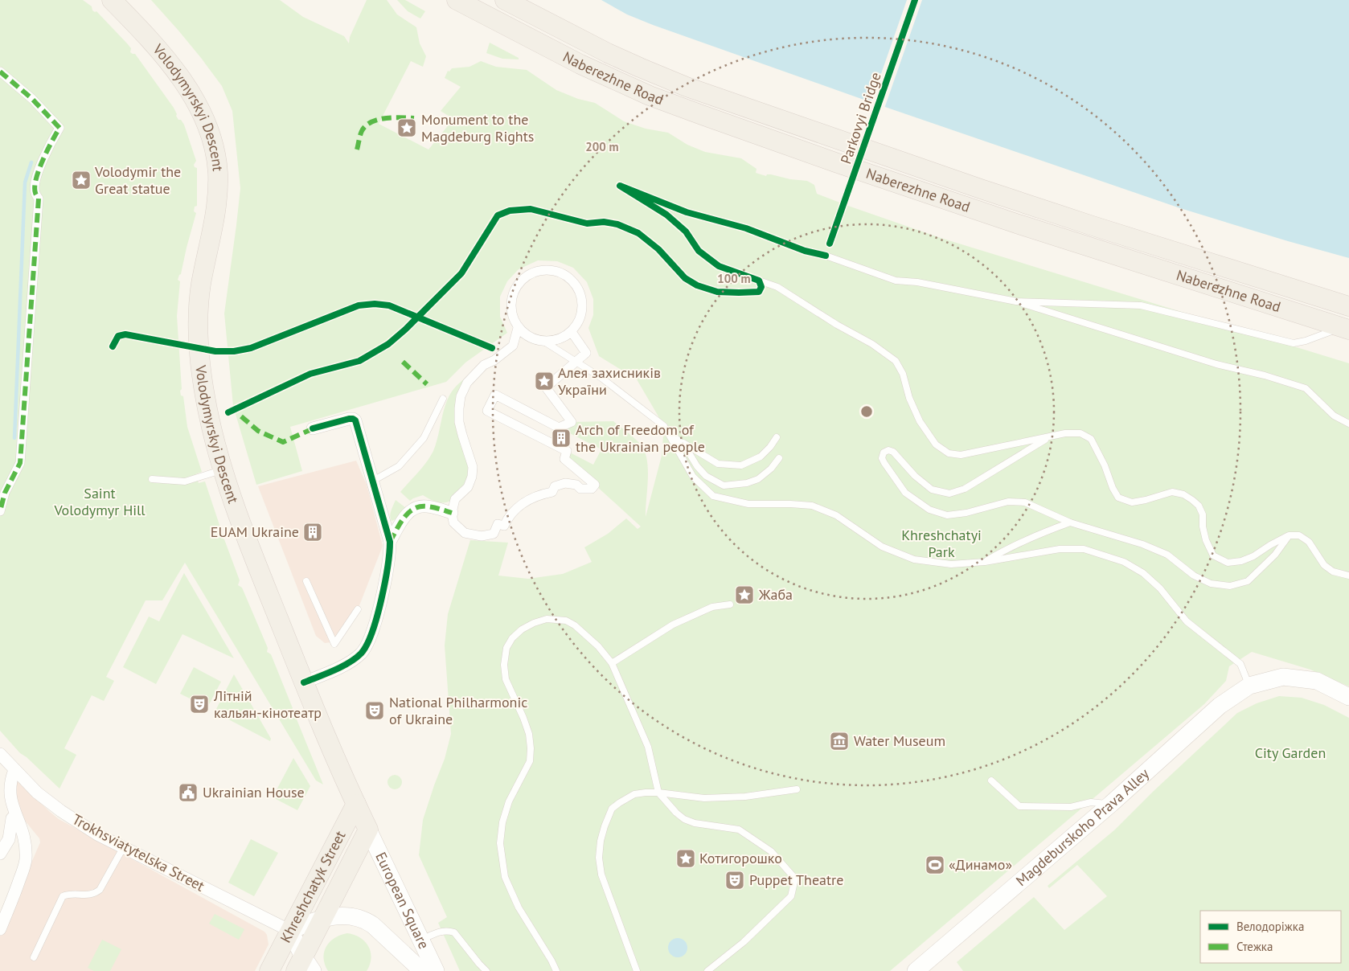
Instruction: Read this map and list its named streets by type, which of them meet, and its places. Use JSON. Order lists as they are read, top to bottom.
{
  "streets": {
    "main road": [
      "Naberezhne Road",
      "Volodymyrskyi Descent",
      "Magdeburskoho Prava Alley",
      "Khreshchatyk Street",
      "European Square"
    ],
    "street": ["Trokhsviatytelska Street"],
    "cycle path": ["Parkovyi Bridge"]
  },
  "crossings": [
    ["Volodymyrskyi Descent", "Khreshchatyk Street"],
    ["Volodymyrskyi Descent", "European Square"],
    ["Trokhsviatytelska Street", "Khreshchatyk Street"],
    ["Trokhsviatytelska Street", "European Square"],
    ["Khreshchatyk Street", "European Square"]
  ],
  "parks": ["Saint Volodymyr Hill", "Khreshchatyi Park", "City Garden"],
  "places": {
    "place": [
      "Monument to the Magdeburg Rights",
      "Volodymir the Great statue",
      "Алея захисників України",
      "Жаба",
      "Котигорошко"
    ],
    "building": ["Arch of Freedom of the Ukrainian people", "EUAM Ukraine"],
    "theatre": ["Літній кальян-кінотеатр", "National Philharmonic of Ukraine", "Puppet Theatre"],
    "museum": ["Water Museum"],
    "public building": ["Ukrainian House"],
    "sports": ["«Динамо»"]
  },
  "legend": ["Велодоріжка", "Стежка"],
  "rings": ["200 m", "100 m"]
}
